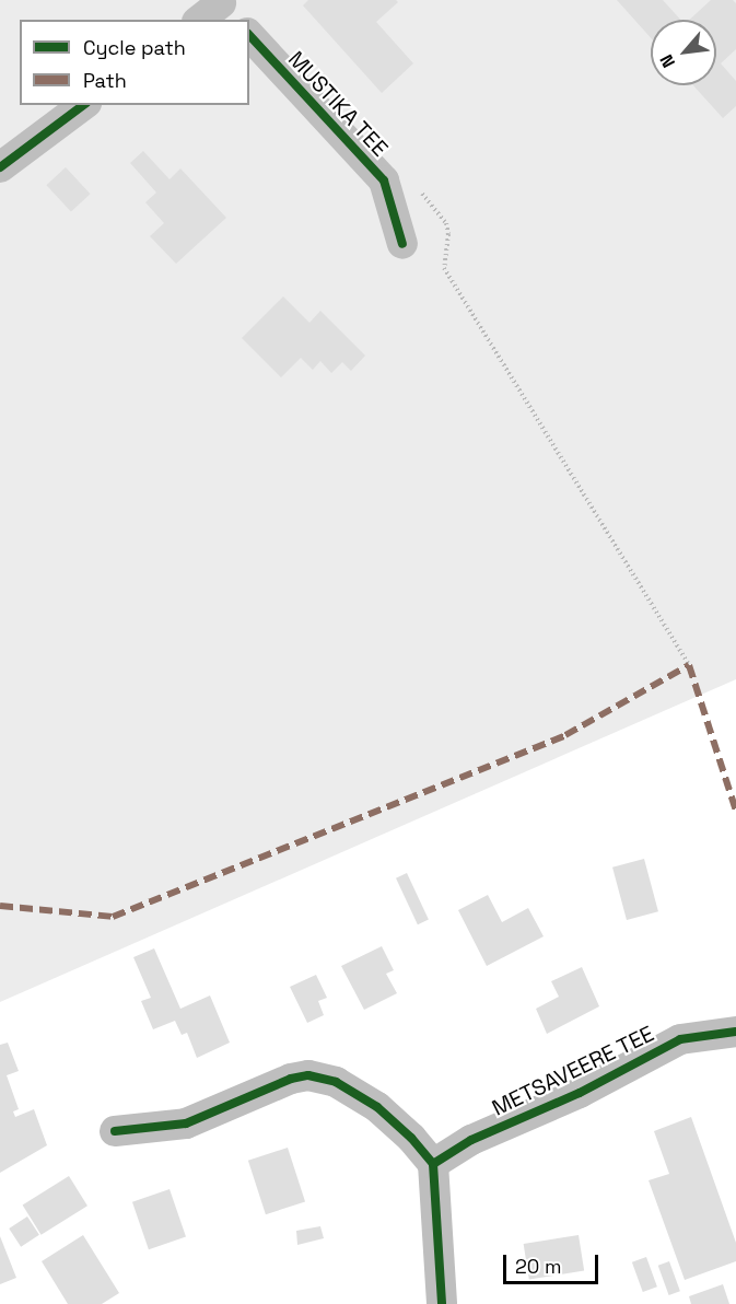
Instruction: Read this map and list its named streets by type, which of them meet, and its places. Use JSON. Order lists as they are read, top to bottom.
{
  "streets": {
    "street": ["MUSTIKA TEE", "METSAVEERE TEE"]
  },
  "legend": ["Cycle path", "Path"],
  "scale_bar": "20 m",
  "north": "bottom left"
}
